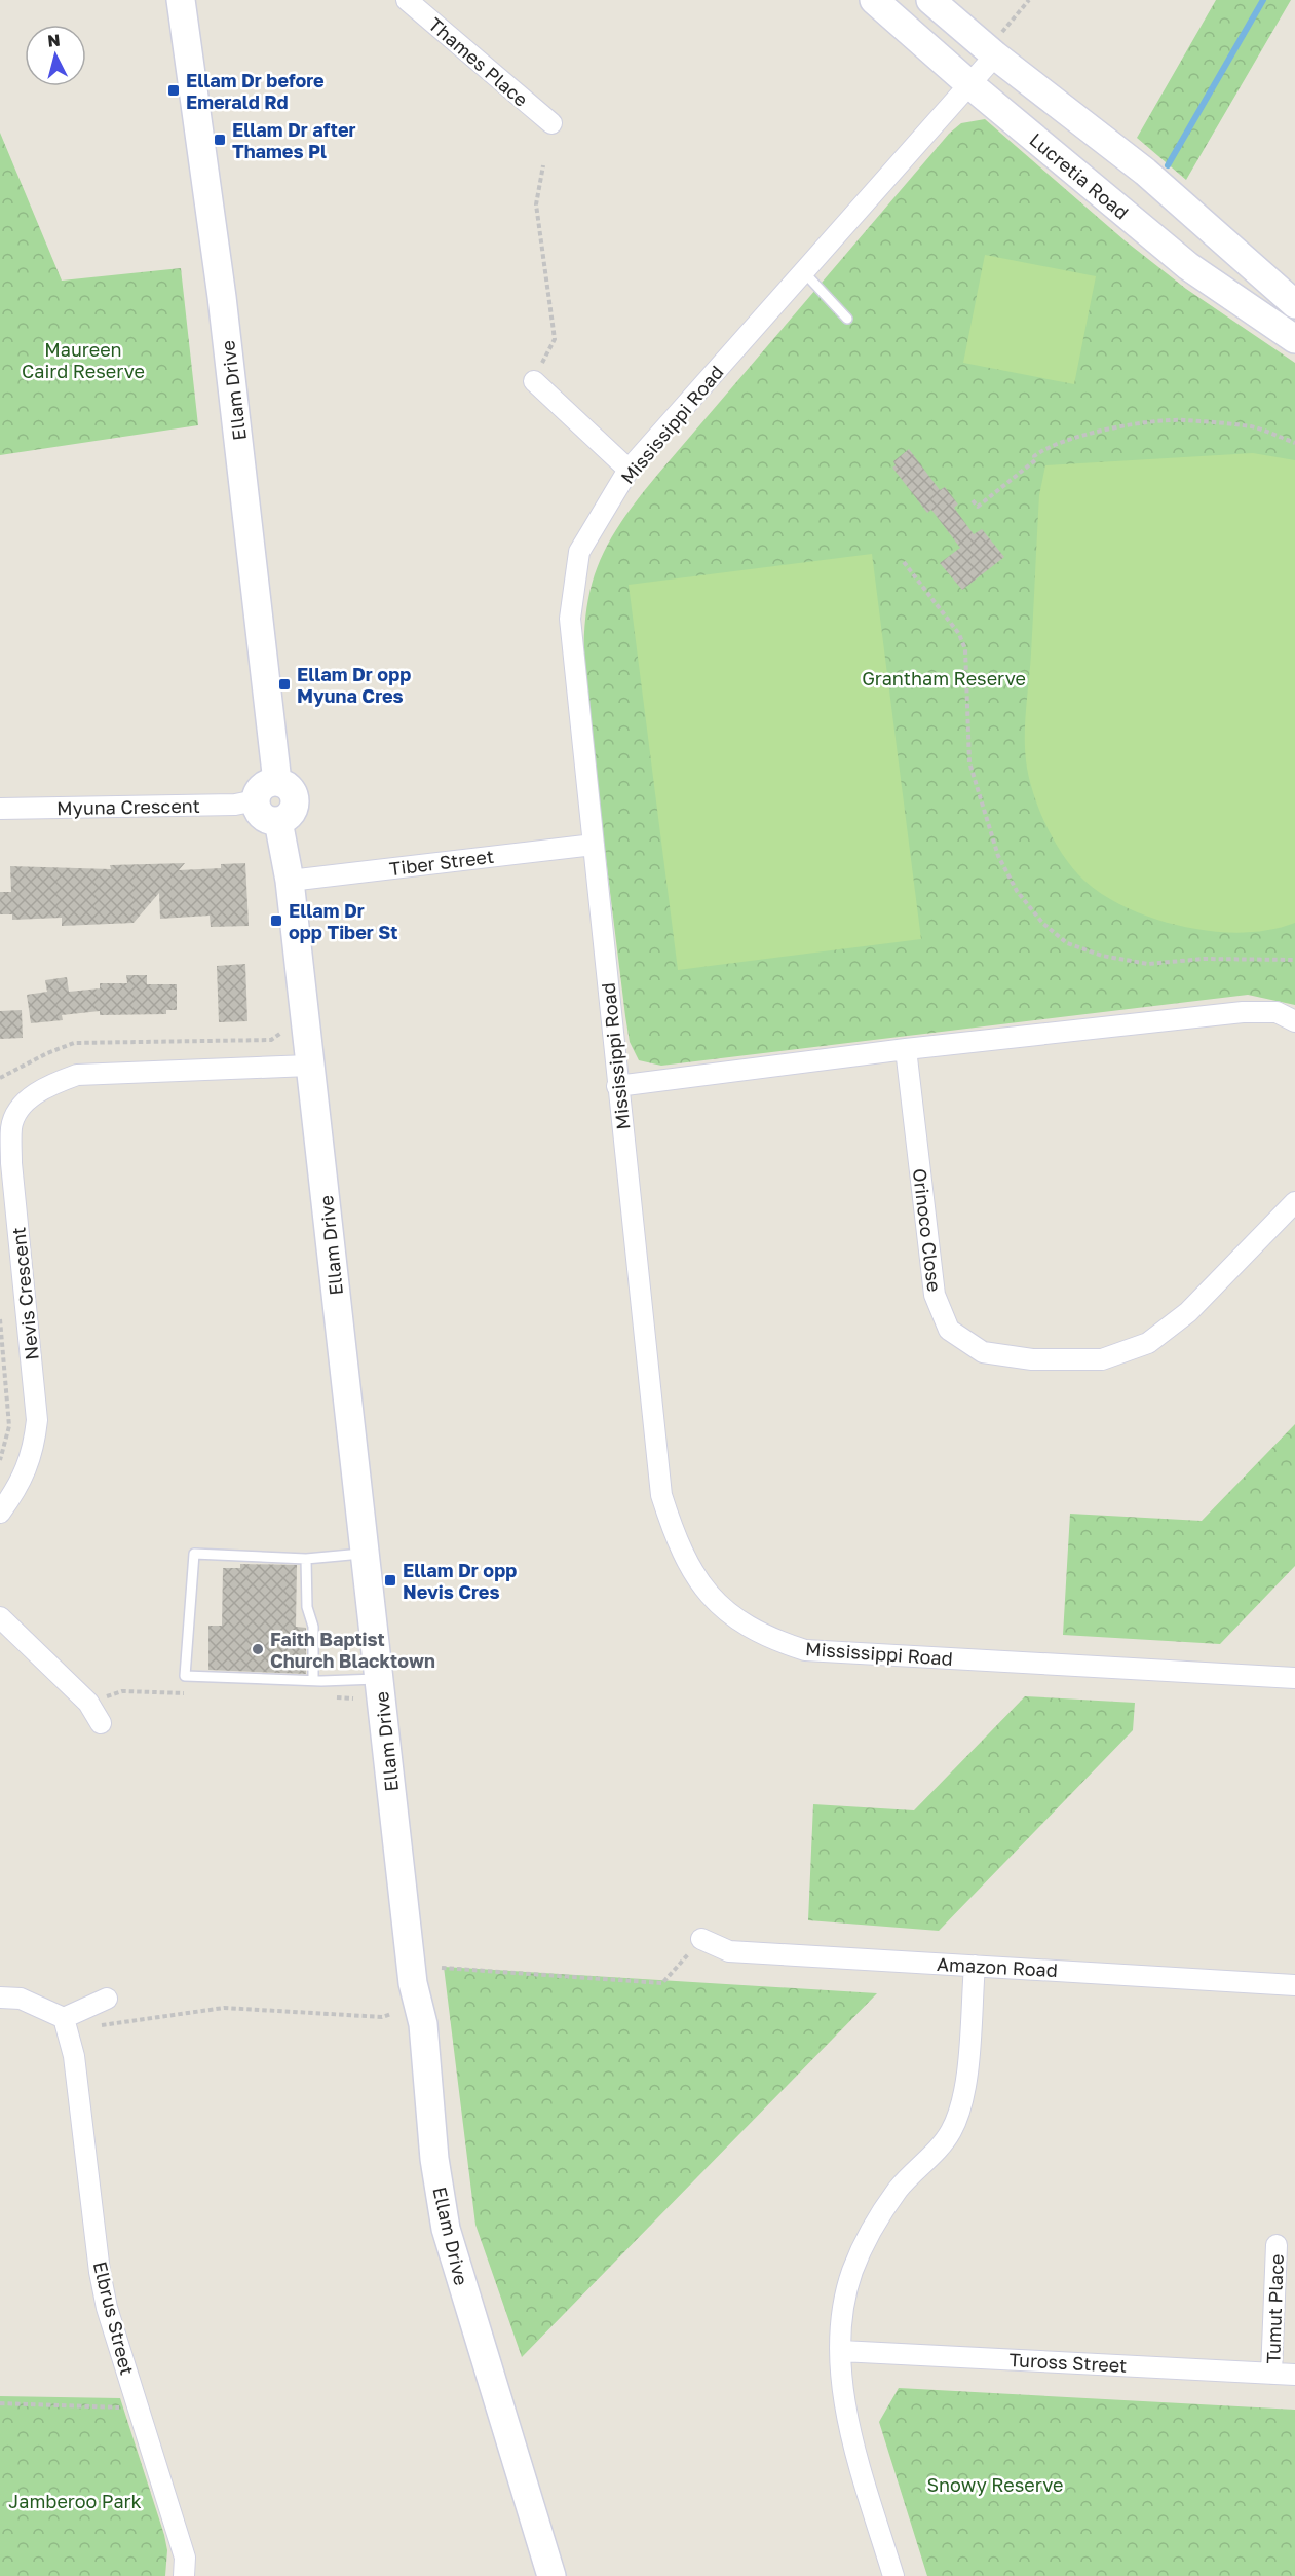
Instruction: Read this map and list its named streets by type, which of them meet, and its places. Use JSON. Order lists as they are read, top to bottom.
{
  "streets": {
    "street": [
      "Thames Place",
      "Lucretia Road",
      "Ellam Drive",
      "Mississippi Road",
      "Myuna Crescent",
      "Tiber Street",
      "Orinoco Close",
      "Nevis Crescent",
      "Amazon Road",
      "Tumut Place",
      "Elbrus Street",
      "Tuross Street"
    ]
  },
  "crossings": [
    ["Lucretia Road", "Mississippi Road"],
    ["Ellam Drive", "Myuna Crescent"],
    ["Ellam Drive", "Tiber Street"],
    ["Ellam Drive", "Nevis Crescent"],
    ["Mississippi Road", "Tiber Street"],
    ["Tumut Place", "Tuross Street"]
  ],
  "parks": [
    "Maureen Caird Reserve",
    "Grantham Reserve",
    "Snowy Reserve",
    "Jamberoo Park"
  ],
  "places": {
    "transit": [
      "Ellam Dr before Emerald Rd",
      "Ellam Dr after Thames Pl",
      "Ellam Dr opp Myuna Cres",
      "Ellam Dr opp Tiber St",
      "Ellam Dr opp Nevis Cres"
    ],
    "other": ["Faith Baptist Church Blacktown"]
  },
  "north": "top"
}
